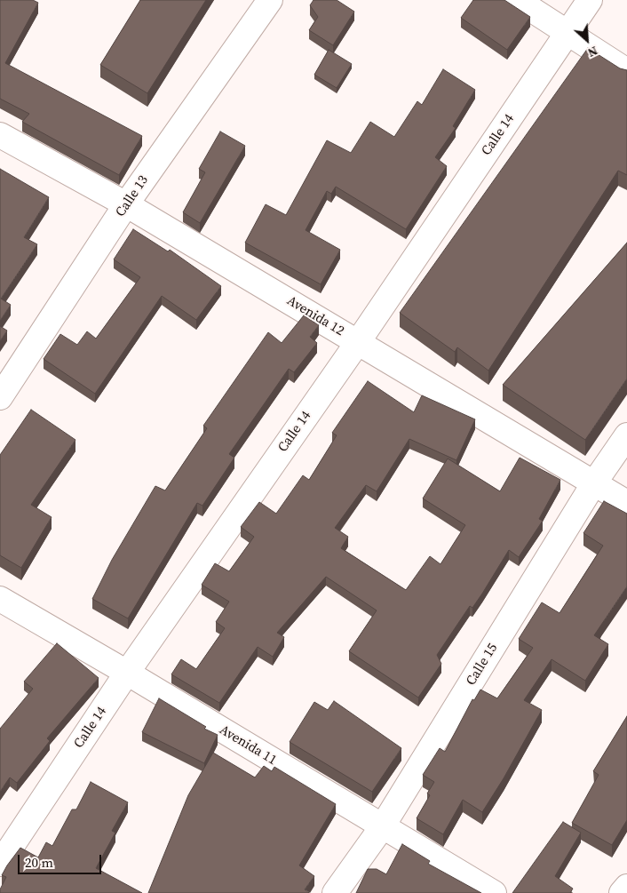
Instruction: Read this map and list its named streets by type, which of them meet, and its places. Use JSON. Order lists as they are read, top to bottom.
{
  "streets": {
    "street": [
      "Calle 14",
      "Calle 13",
      "Avenida 12",
      "Calle 15",
      "Avenida 11"
    ]
  },
  "crossings": [
    ["Calle 14", "Avenida 12"],
    ["Calle 14", "Avenida 11"],
    ["Calle 13", "Avenida 12"],
    ["Avenida 12", "Calle 15"],
    ["Calle 15", "Avenida 11"]
  ],
  "scale_bar": "20 m",
  "north": "bottom right"
}
